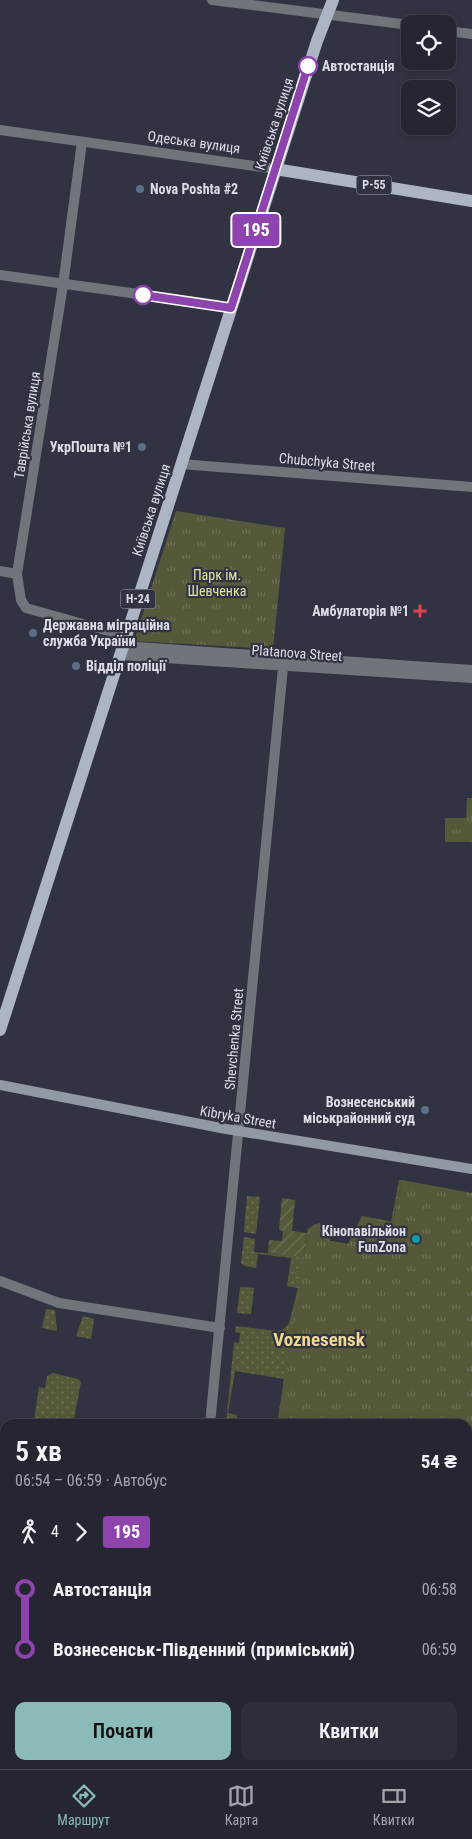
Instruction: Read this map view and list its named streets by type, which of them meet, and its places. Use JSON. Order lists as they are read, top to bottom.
{
  "streets": {
    "main road": [
      "Київська вулиця",
      "Одеська вулиця",
      "Р-55",
      "Н-24",
      "Kibryka Street"
    ],
    "street": [
      "Таврійська вулиця",
      "Chubchyka Street",
      "Platanova Street",
      "Shevchenka Street"
    ]
  },
  "crossings": [
    ["Київська вулиця", "Одеська вулиця"],
    ["Київська вулиця", "Таврійська вулиця"],
    ["Київська вулиця", "Chubchyka Street"],
    ["Київська вулиця", "Platanova Street"],
    ["Одеська вулиця", "Таврійська вулиця"],
    ["Таврійська вулиця", "Platanova Street"],
    ["Platanova Street", "Shevchenka Street"],
    ["Shevchenka Street", "Kibryka Street"]
  ],
  "districts": ["Voznesensk"],
  "parks": ["Парк ім. Шевченка"],
  "places": {
    "other": [
      "Автостанція",
      "Nova Poshta #2",
      "УкрПошта №1",
      "Державна міграційна служба України",
      "Відділ поліції",
      "Вознесенський міськрайонний суд",
      "Кінопавільйон FunZona"
    ],
    "health": ["Амбулаторія №1"]
  },
  "lines": ["bus line 195"],
  "page": {
    "on_map": "195",
    "heading": ["5 хв", "06:54 – 06:59 · Автобус", "54 ₴"],
    "legs": ["4", "195"],
    "list": [
      {
        "name": "Автостанція",
        "value": "06:58"
      },
      {
        "name": "Вознесенськ-Південний (приміський)",
        "value": "06:59"
      }
    ],
    "buttons": ["Почати", "Квитки"],
    "tabs": ["Маршрут", "Карта", "Квитки"]
  }
}
